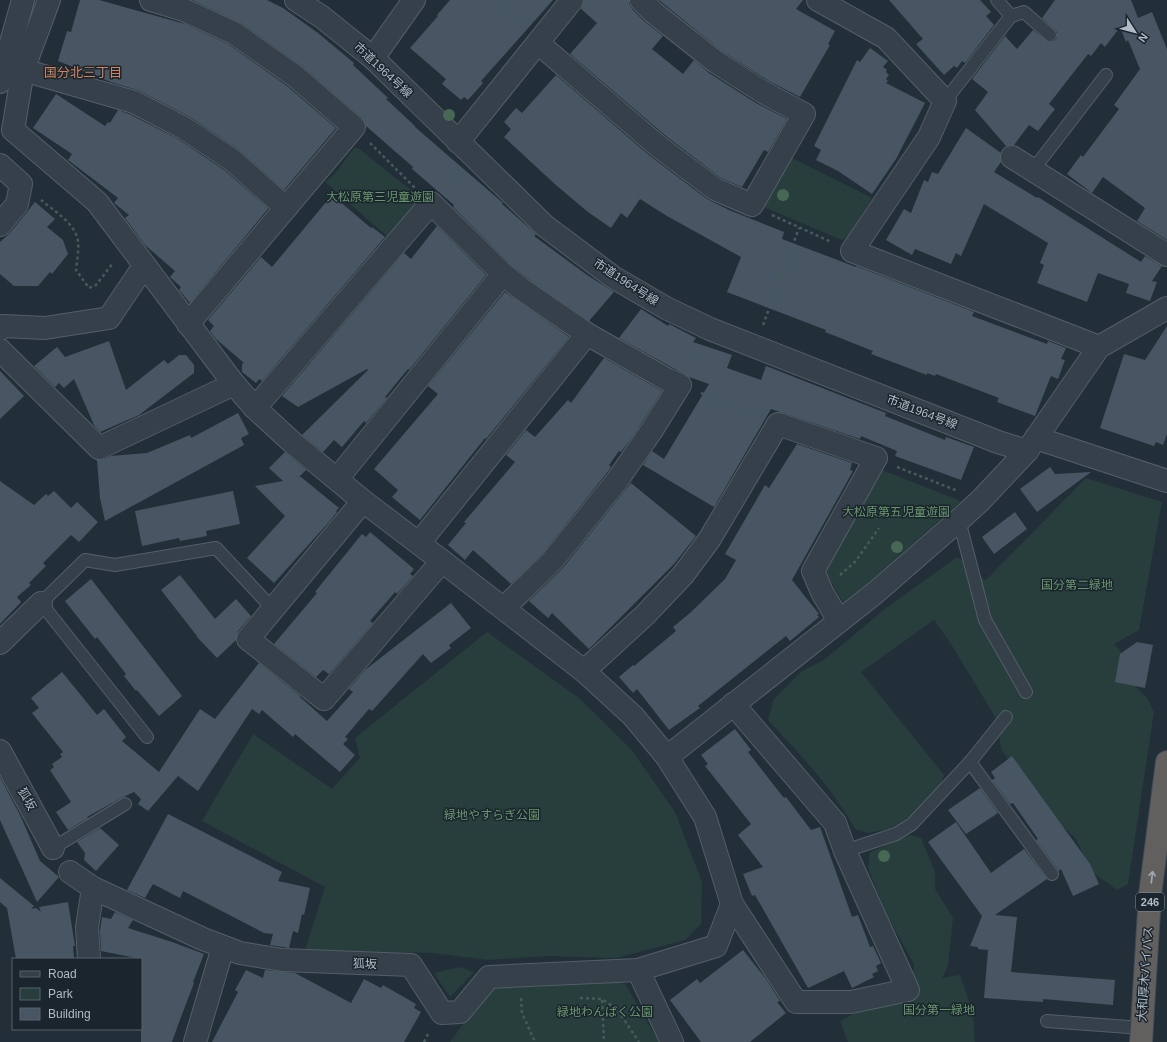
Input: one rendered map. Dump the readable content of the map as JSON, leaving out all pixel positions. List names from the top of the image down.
{
  "streets": {
    "highway": ["246", "大和厚木バイパス"],
    "street": ["市道1964号線", "狐坂"]
  },
  "one_way": ["大和厚木バイパス"],
  "districts": ["国分北三丁目"],
  "parks": [
    "大松原第三児童遊園",
    "大松原第五児童遊園",
    "国分第二緑地",
    "緑地やすらぎ公園",
    "国分第一緑地",
    "緑地わんぱく公園"
  ],
  "legend": ["Road", "Park", "Building"],
  "north": "bottom right"
}
